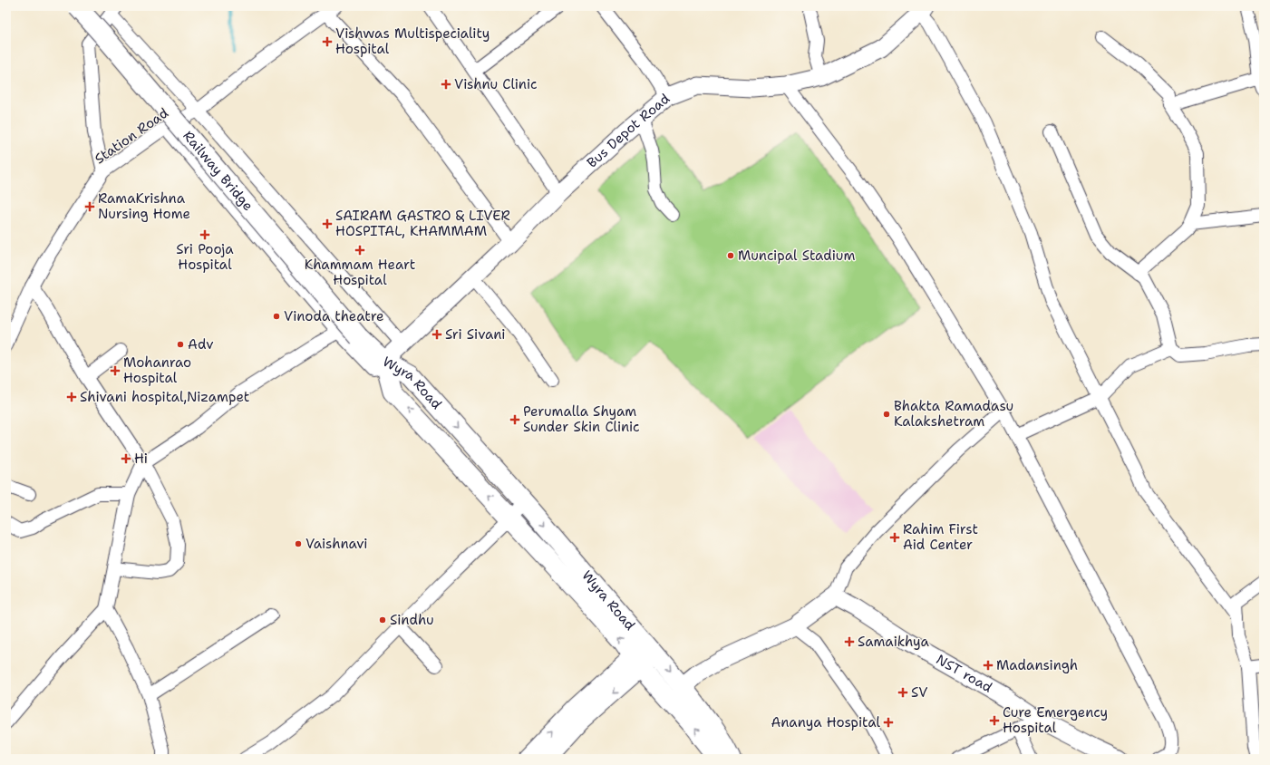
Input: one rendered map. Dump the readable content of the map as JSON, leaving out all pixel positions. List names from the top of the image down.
{
  "streets": {
    "main road": ["Railway Bridge", "Wyra Road"],
    "street": ["Bus Depot Road", "Station Road", "NST road"]
  },
  "crossings": [
    ["Bus Depot Road", "Railway Bridge"],
    ["Bus Depot Road", "Wyra Road"],
    ["Railway Bridge", "Wyra Road"]
  ],
  "places": {
    "health": [
      "Vishwas Multispeciality Hospital",
      "Vishnu Clinic",
      "RamaKrishna Nursing Home",
      "SAIRAM GASTRO & LIVER HOSPITAL, KHAMMAM",
      "Sri Pooja Hospital",
      "Khammam Heart Hospital",
      "Sri Sivani",
      "Mohanrao Hospital",
      "Shivani hospital,Nizampet",
      "Perumalla Shyam Sunder Skin Clinic",
      "Hi",
      "Rahim First Aid Center",
      "Samaikhya",
      "Madansingh",
      "SV",
      "Cure Emergency Hospital",
      "Ananya Hospital"
    ],
    "other": [
      "Muncipal Stadium",
      "Vinoda theatre",
      "Adv",
      "Bhakta Ramadasu Kalakshetram",
      "Vaishnavi",
      "Sindhu"
    ]
  }
}
